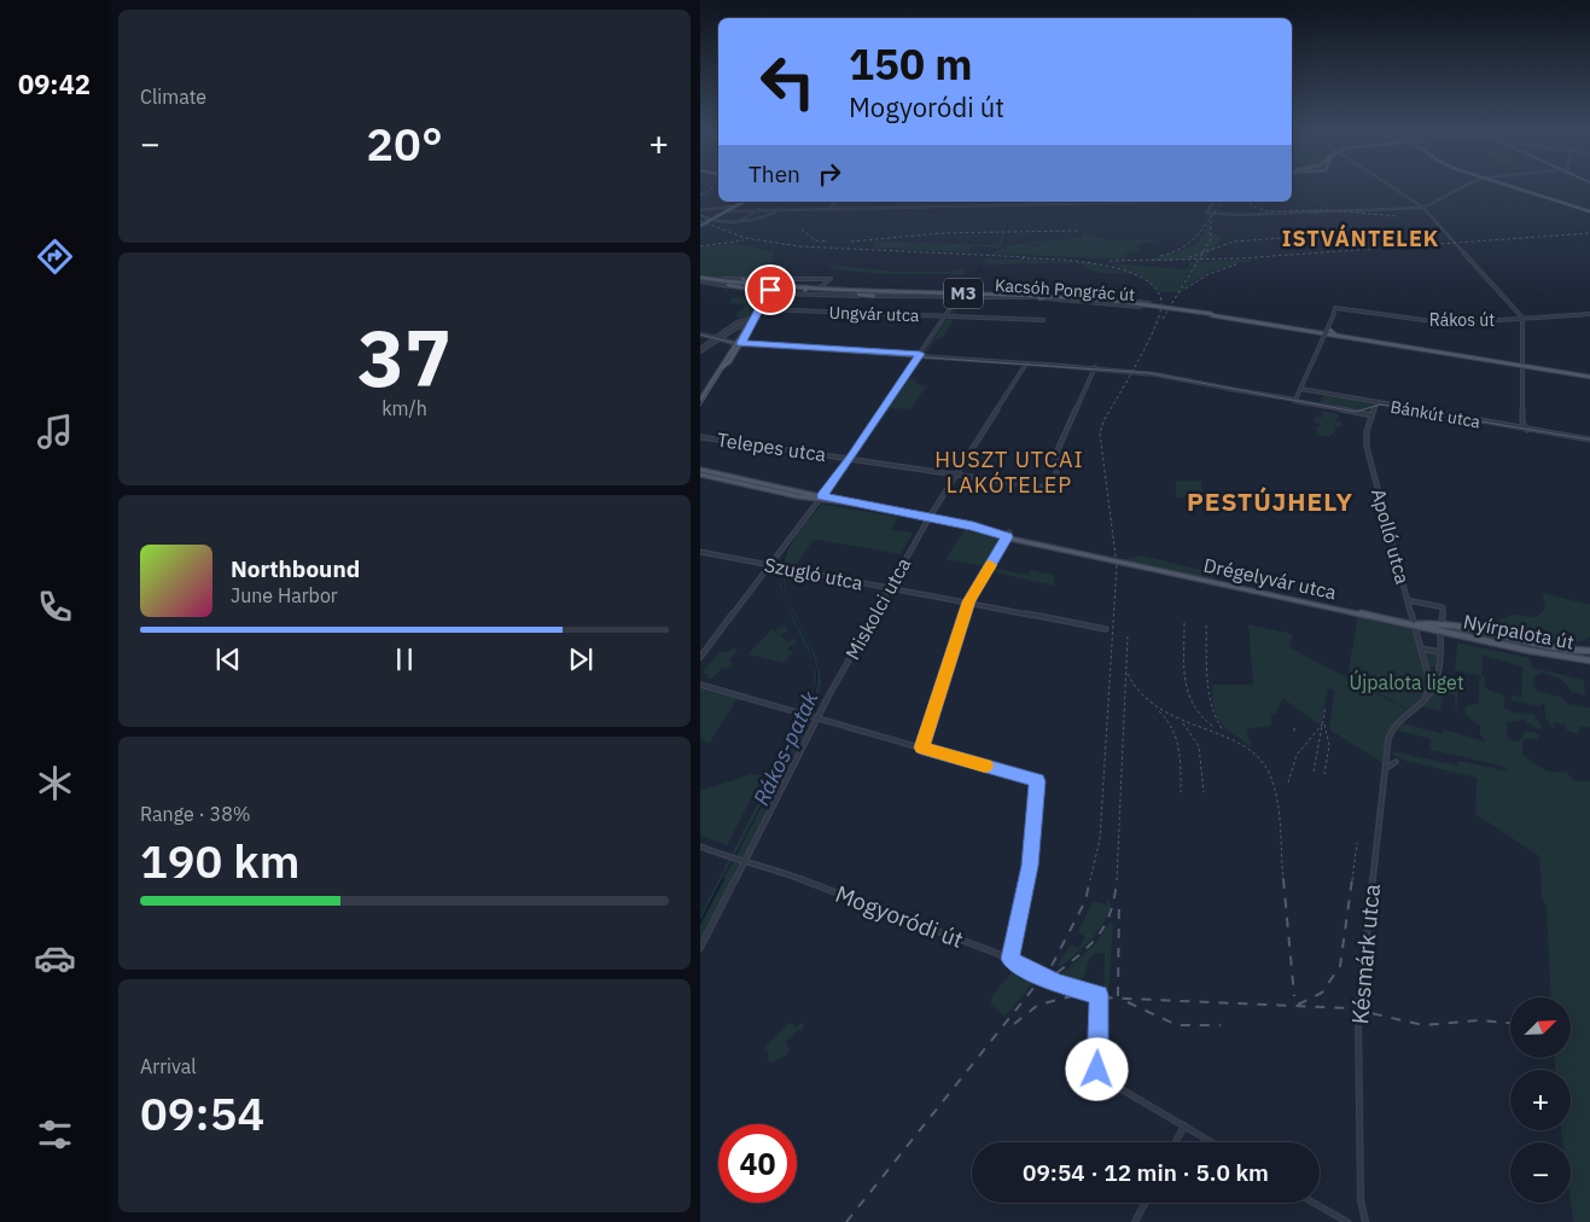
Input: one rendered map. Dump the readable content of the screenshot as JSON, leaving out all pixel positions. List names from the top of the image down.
{
  "streets": {
    "main road": [
      "Kacsóh Pongrác út",
      "M3",
      "Drégelyvár utca",
      "Nyírpalota út"
    ],
    "street": [
      "Ungvár utca",
      "Rákos út",
      "Bánkút utca",
      "Telepes utca",
      "Apolló utca",
      "Szugló utca",
      "Miskolci utca",
      "Mogyoródi út",
      "Késmárk utca"
    ]
  },
  "crossings": [
    ["Kacsóh Pongrác út", "M3"],
    ["Kacsóh Pongrác út", "Ungvár utca"],
    ["Telepes utca", "Miskolci utca"],
    ["Apolló utca", "Drégelyvár utca"],
    ["Szugló utca", "Miskolci utca"],
    ["Drégelyvár utca", "Miskolci utca"],
    ["Drégelyvár utca", "Nyírpalota út"],
    ["Miskolci utca", "Mogyoródi út"]
  ],
  "districts": ["ISTVÁNTELEK", "HUSZT UTCAI LAKÓTELEP", "PESTÚJHELY"],
  "water": ["Rákos-patak"],
  "parks": ["Újpalota liget"],
  "north": "top right",
  "page": {
    "tabs": "09:42",
    "tile": [
      "Climate",
      ["37", "km/h"],
      ["Range · 38%", "190 km"],
      ["Arrival", "09:54"]
    ],
    "turn": ["150 m", "Mogyoródi út"],
    "heat": ["−", "20°", "+"],
    "then": "Then",
    "song": ["Northbound", "June Harbor"],
    "map_buttons": ["+", "−"],
    "limit": "40",
    "trip": "09:54 · 12 min · 5.0 km"
  }
}
